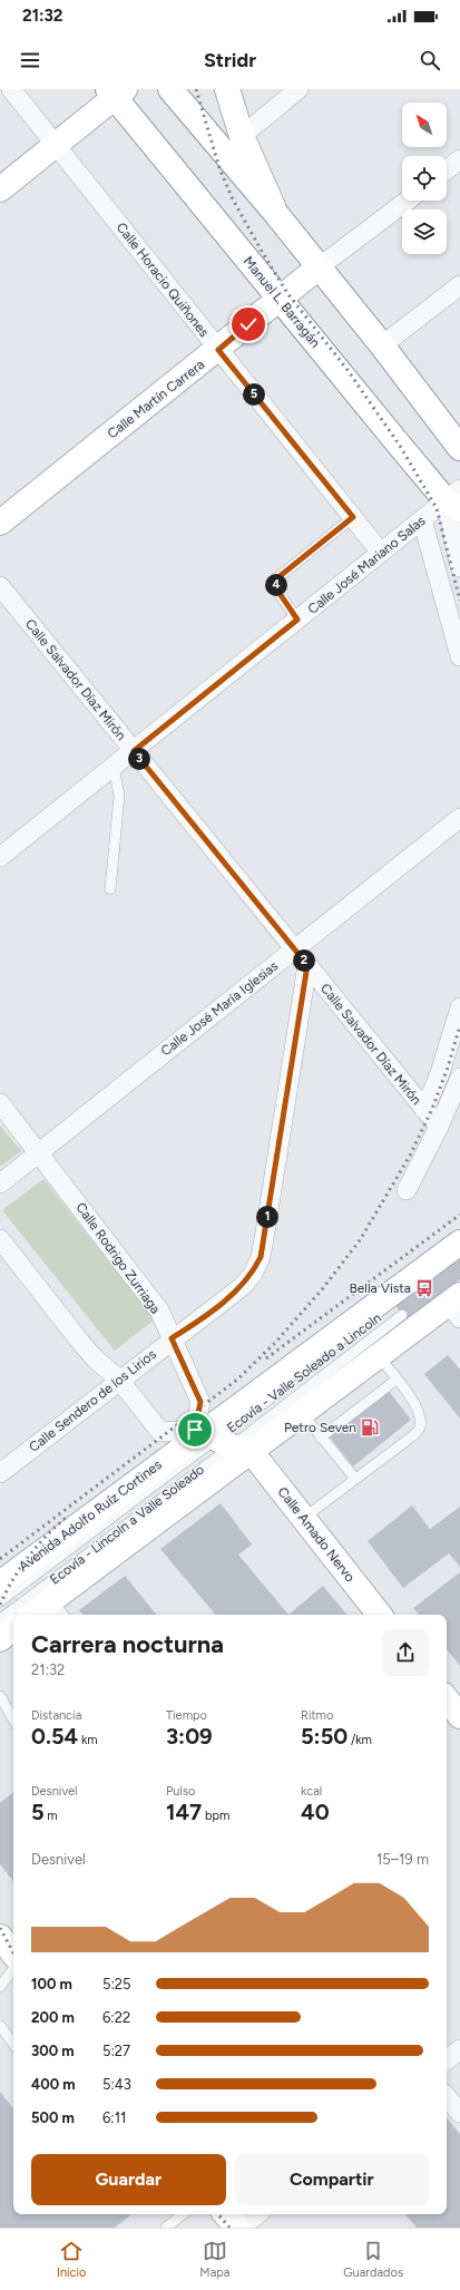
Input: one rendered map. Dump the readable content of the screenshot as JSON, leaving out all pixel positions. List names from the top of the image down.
{
  "streets": {
    "main road": [
      "Manuel L. Barragán",
      "Calle Martín Carrera",
      "Avenida Adolfo Ruíz Cortines",
      "Calle Amado Nervo"
    ],
    "street": [
      "Calle Horacio Quiñones",
      "Calle José Mariano Salas",
      "Calle Salvador Díaz Mirón",
      "Calle José María Iglesias",
      "Calle Rodrigo Zurriaga",
      "Calle Sendero de los Lirios"
    ],
    "lane": ["Ecovía - Valle Soleado a Lincoln", "Ecovía - Lincoln a Valle Soleado"]
  },
  "crossings": [
    ["Calle Horacio Quiñones", "Calle Martín Carrera"],
    ["Calle Horacio Quiñones", "Calle José Mariano Salas"],
    ["Manuel L. Barragán", "Calle Martín Carrera"],
    ["Manuel L. Barragán", "Calle José Mariano Salas"],
    ["Calle José Mariano Salas", "Calle Salvador Díaz Mirón"],
    ["Calle Salvador Díaz Mirón", "Calle José María Iglesias"],
    ["Calle Salvador Díaz Mirón", "Calle Sendero de los Lirios"],
    ["Calle José María Iglesias", "Calle Rodrigo Zurriaga"],
    ["Calle Rodrigo Zurriaga", "Ecovía - Valle Soleado a Lincoln"],
    ["Calle Rodrigo Zurriaga", "Calle Sendero de los Lirios"],
    ["Calle Rodrigo Zurriaga", "Avenida Adolfo Ruíz Cortines"],
    ["Calle Rodrigo Zurriaga", "Ecovía - Lincoln a Valle Soleado"],
    ["Calle Rodrigo Zurriaga", "Calle Amado Nervo"],
    ["Ecovía - Valle Soleado a Lincoln", "Avenida Adolfo Ruíz Cortines"],
    ["Ecovía - Valle Soleado a Lincoln", "Ecovía - Lincoln a Valle Soleado"],
    ["Ecovía - Valle Soleado a Lincoln", "Calle Amado Nervo"],
    ["Avenida Adolfo Ruíz Cortines", "Ecovía - Lincoln a Valle Soleado"],
    ["Avenida Adolfo Ruíz Cortines", "Calle Amado Nervo"],
    ["Ecovía - Lincoln a Valle Soleado", "Calle Amado Nervo"]
  ],
  "places": {
    "bus stop": ["Bella Vista"],
    "fuel station": ["Petro Seven"]
  },
  "north": "top left",
  "page": {
    "status": "21:32",
    "header": "Stridr",
    "pins": [
      "5",
      "4",
      "3",
      "2",
      "1"
    ],
    "heading": ["Carrera nocturna", "21:32"],
    "stats": [
      ["Distancia", "0.54 km"],
      ["Tiempo", "3:09"],
      ["Ritmo", "5:50 /km"],
      ["Desnivel", "5 m"],
      ["Pulso", "147 bpm"],
      ["kcal", "40"]
    ],
    "chart": ["Desnivel", "15–19 m"],
    "list": [
      {
        "name": "100 m",
        "note": "5:25"
      },
      {
        "name": "200 m",
        "note": "6:22"
      },
      {
        "name": "300 m",
        "note": "5:27"
      },
      {
        "name": "400 m",
        "note": "5:43"
      },
      {
        "name": "500 m",
        "note": "6:11"
      }
    ],
    "buttons": ["Guardar", "Compartir"],
    "tabs": ["Inicio", "Mapa", "Guardados"]
  }
}
